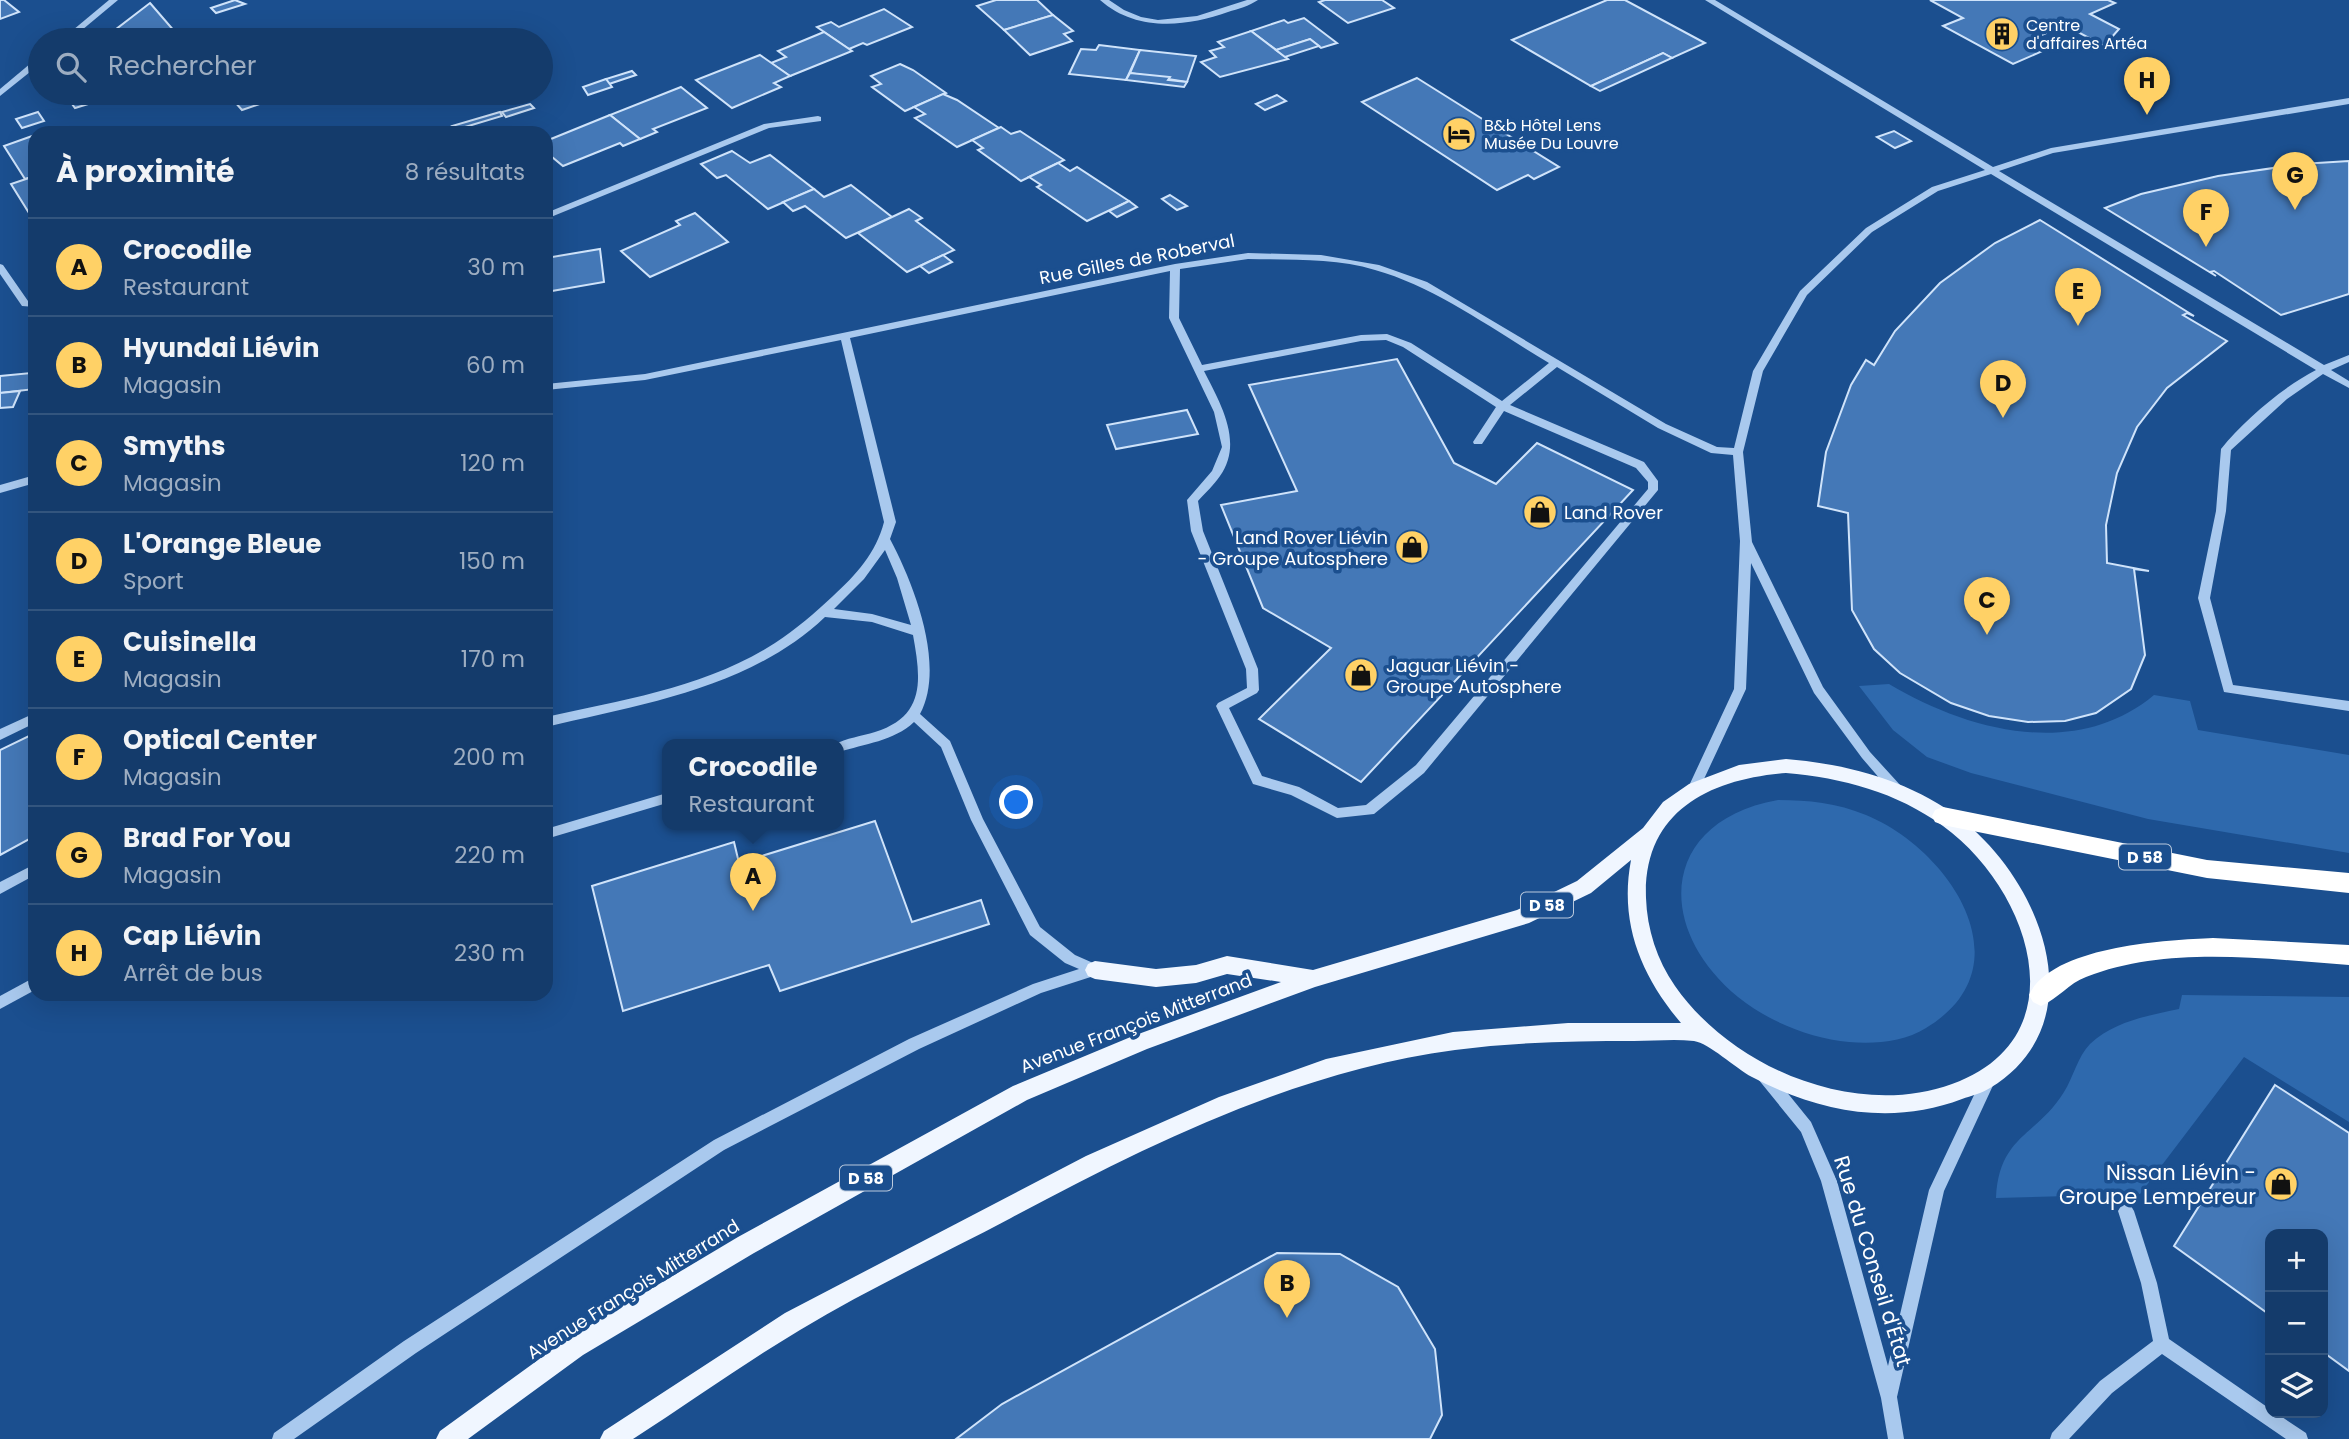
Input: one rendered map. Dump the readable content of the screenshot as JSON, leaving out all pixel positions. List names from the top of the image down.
{
  "streets": {
    "highway": ["D 58"],
    "main road": ["Avenue François Mitterrand"],
    "street": ["Rue Gilles de Roberval", "Rue du Conseil d'État"]
  },
  "places": {
    "building": ["Centre d'affaires Artéa"],
    "hotel": ["B&b Hôtel Lens Musée Du Louvre"],
    "shop": [
      "Land Rover",
      "Land Rover Liévin - Groupe Autosphere",
      "Jaguar Liévin - Groupe Autosphere",
      "Nissan Liévin - Groupe Lempereur"
    ]
  },
  "page": {
    "search": "Rechercher",
    "pins": [
      "H",
      "G",
      "F",
      "E",
      "D",
      "C",
      "A",
      "B"
    ],
    "heading": ["À proximité", "8 résultats"],
    "list": [
      {
        "mark": "A",
        "name": "Crocodile",
        "note": "Restaurant",
        "value": "30 m"
      },
      {
        "mark": "B",
        "name": "Hyundai Liévin",
        "note": "Magasin",
        "value": "60 m"
      },
      {
        "mark": "C",
        "name": "Smyths",
        "note": "Magasin",
        "value": "120 m"
      },
      {
        "mark": "D",
        "name": "L'Orange Bleue",
        "note": "Sport",
        "value": "150 m"
      },
      {
        "mark": "E",
        "name": "Cuisinella",
        "note": "Magasin",
        "value": "170 m"
      },
      {
        "mark": "F",
        "name": "Optical Center",
        "note": "Magasin",
        "value": "200 m"
      },
      {
        "mark": "G",
        "name": "Brad For You",
        "note": "Magasin",
        "value": "220 m"
      },
      {
        "mark": "H",
        "name": "Cap Liévin",
        "note": "Arrêt de bus",
        "value": "230 m"
      }
    ],
    "popup": ["Crocodile", "Restaurant"],
    "map_buttons": ["+", "−"]
  }
}
